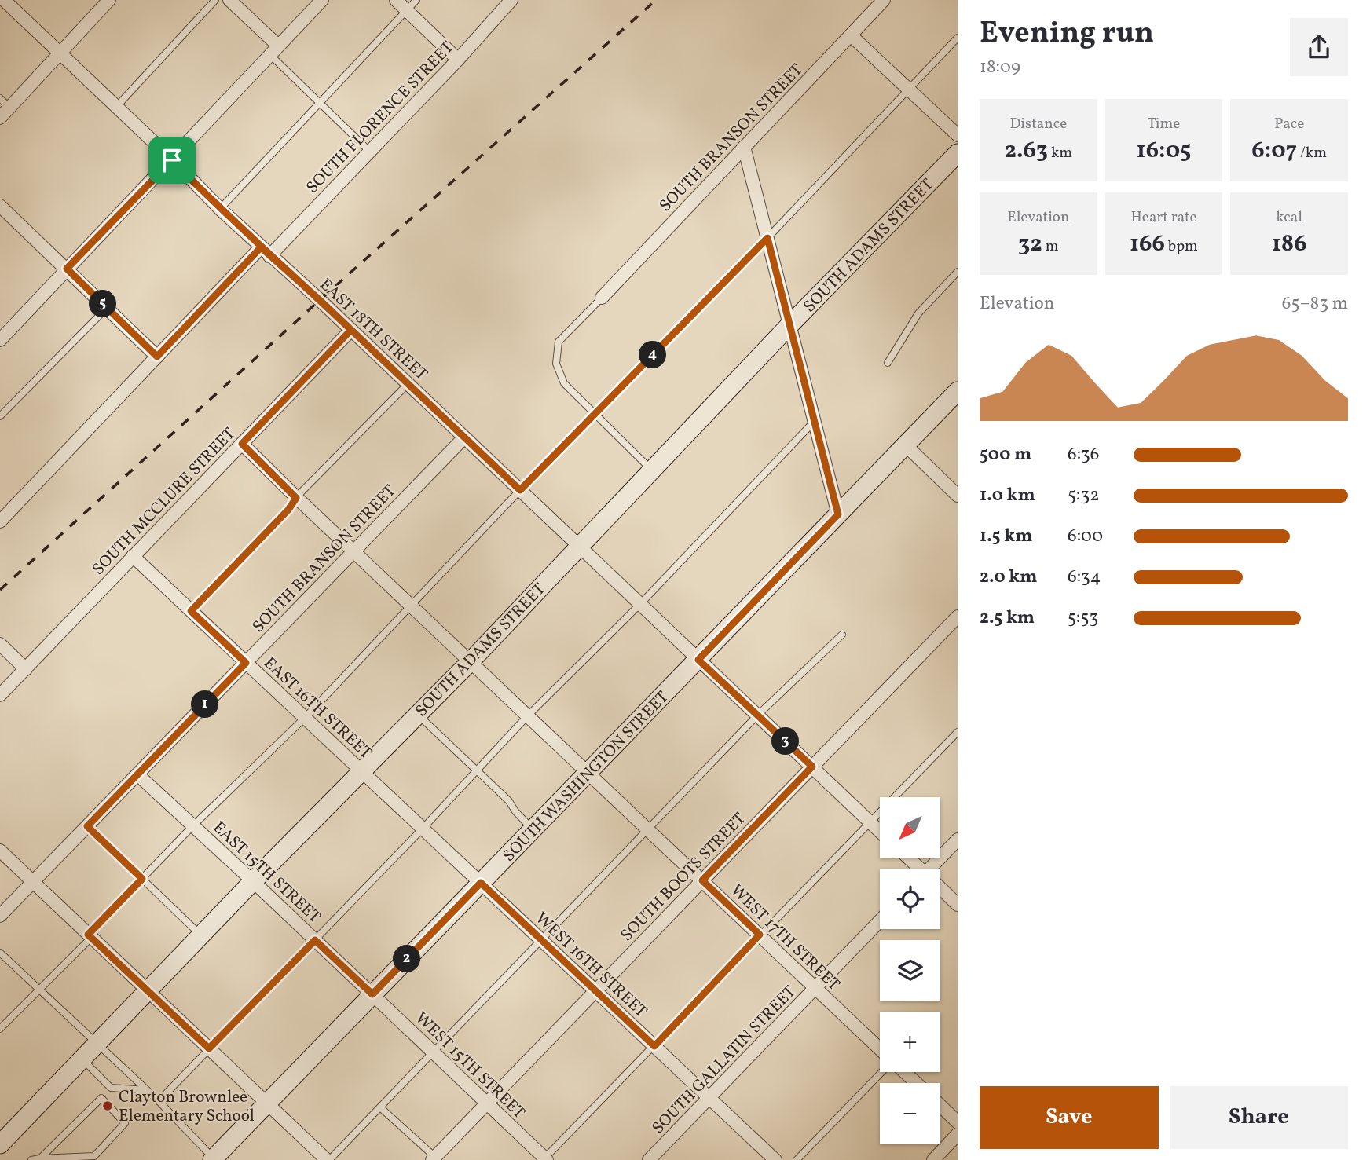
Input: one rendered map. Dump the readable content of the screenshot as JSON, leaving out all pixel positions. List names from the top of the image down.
{
  "streets": {
    "main road": ["SOUTH ADAMS STREET", "SOUTH WASHINGTON STREET"],
    "street": [
      "SOUTH FLORENCE STREET",
      "SOUTH BRANSON STREET",
      "EAST 18TH STREET",
      "SOUTH MCCLURE STREET",
      "EAST 16TH STREET",
      "EAST 15TH STREET",
      "SOUTH BOOTS STREET",
      "WEST 17TH STREET",
      "WEST 16TH STREET",
      "SOUTH GALLATIN STREET",
      "WEST 15TH STREET"
    ]
  },
  "crossings": [
    ["SOUTH FLORENCE STREET", "EAST 18TH STREET"],
    ["SOUTH BRANSON STREET", "EAST 18TH STREET"],
    ["SOUTH BRANSON STREET", "EAST 16TH STREET"],
    ["SOUTH BRANSON STREET", "EAST 15TH STREET"],
    ["SOUTH BRANSON STREET", "WEST 17TH STREET"],
    ["SOUTH ADAMS STREET", "EAST 18TH STREET"],
    ["SOUTH ADAMS STREET", "EAST 16TH STREET"],
    ["SOUTH ADAMS STREET", "EAST 15TH STREET"],
    ["SOUTH ADAMS STREET", "WEST 17TH STREET"],
    ["EAST 18TH STREET", "SOUTH MCCLURE STREET"],
    ["EAST 18TH STREET", "SOUTH WASHINGTON STREET"],
    ["EAST 18TH STREET", "SOUTH BOOTS STREET"],
    ["SOUTH MCCLURE STREET", "EAST 16TH STREET"],
    ["SOUTH MCCLURE STREET", "WEST 17TH STREET"],
    ["EAST 16TH STREET", "SOUTH WASHINGTON STREET"],
    ["EAST 16TH STREET", "WEST 16TH STREET"],
    ["SOUTH WASHINGTON STREET", "EAST 15TH STREET"],
    ["SOUTH WASHINGTON STREET", "WEST 17TH STREET"],
    ["SOUTH WASHINGTON STREET", "WEST 16TH STREET"],
    ["SOUTH WASHINGTON STREET", "WEST 15TH STREET"],
    ["EAST 15TH STREET", "WEST 15TH STREET"],
    ["SOUTH BOOTS STREET", "WEST 17TH STREET"],
    ["SOUTH BOOTS STREET", "WEST 16TH STREET"],
    ["SOUTH BOOTS STREET", "WEST 15TH STREET"],
    ["WEST 17TH STREET", "SOUTH GALLATIN STREET"],
    ["WEST 16TH STREET", "SOUTH GALLATIN STREET"]
  ],
  "places": ["Clayton Brownlee Elementary School"],
  "north": "bottom left",
  "page": {
    "heading": ["Evening run", "18:09"],
    "stats": [
      ["Distance", "2.63 km"],
      ["Time", "16:05"],
      ["Pace", "6:07 /km"],
      ["Elevation", "32 m"],
      ["Heart rate", "166 bpm"],
      ["kcal", "186"]
    ],
    "chart": ["Elevation", "65–83 m"],
    "pins": [
      "5",
      "4",
      "1",
      "3",
      "2"
    ],
    "list": [
      {
        "name": "500 m",
        "note": "6:36"
      },
      {
        "name": "1.0 km",
        "note": "5:32"
      },
      {
        "name": "1.5 km",
        "note": "6:00"
      },
      {
        "name": "2.0 km",
        "note": "6:34"
      },
      {
        "name": "2.5 km",
        "note": "5:53"
      }
    ],
    "map_buttons": ["+", "−"],
    "buttons": ["Save", "Share"]
  }
}
